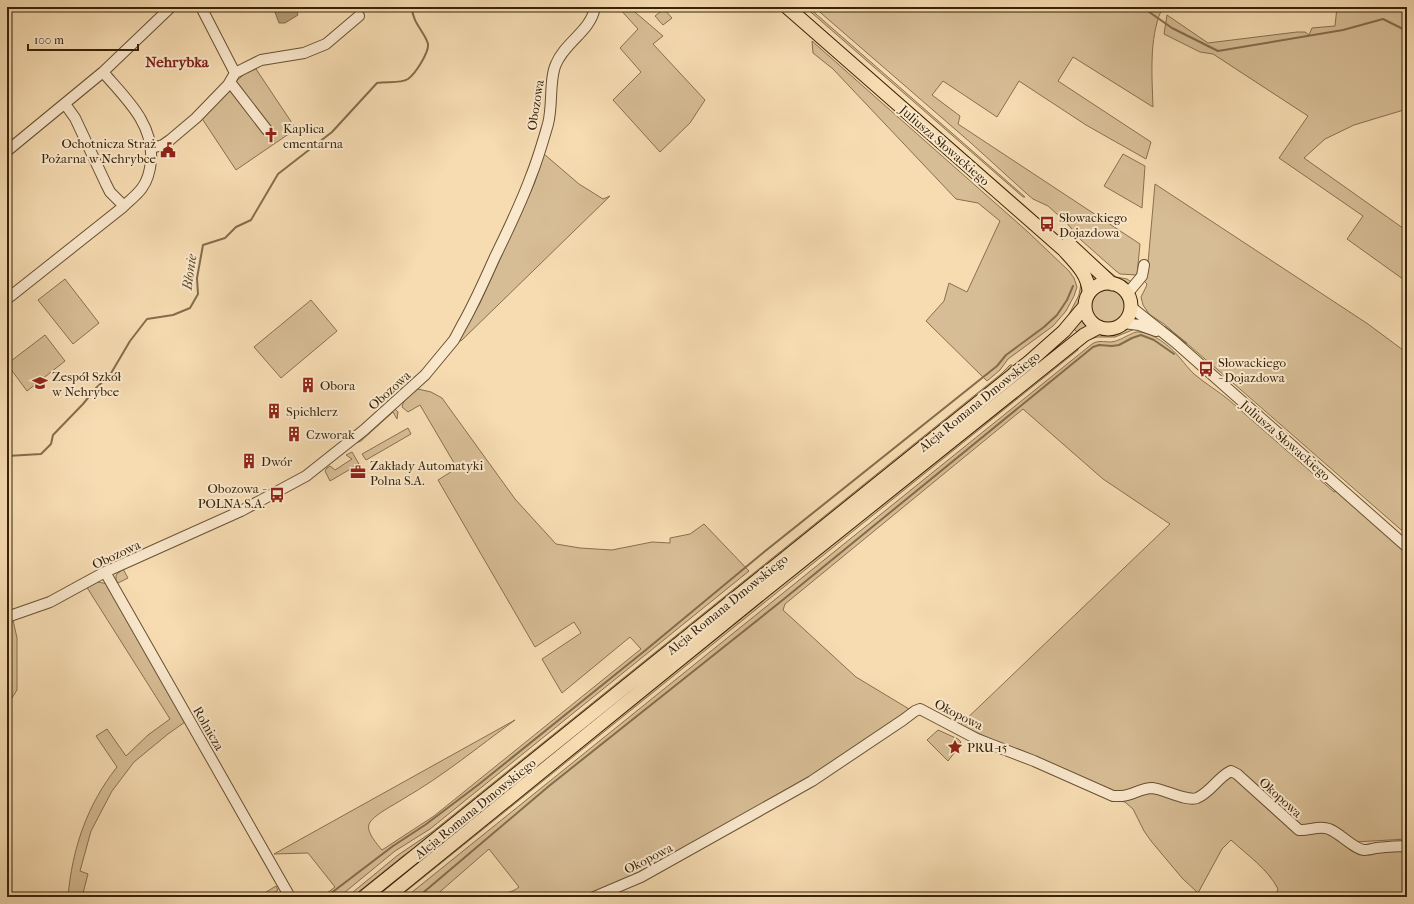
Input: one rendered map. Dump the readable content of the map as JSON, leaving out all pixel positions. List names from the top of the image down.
{
  "streets": {
    "main road": ["Juliusza Słowackiego", "Aleja Romana Dmowskiego"],
    "street": ["Obozowa", "Okopowa", "Rolnicza"]
  },
  "crossings": [
    ["Obozowa", "Rolnicza"],
    ["Juliusza Słowackiego", "Aleja Romana Dmowskiego"]
  ],
  "districts": ["Nehrybka"],
  "water": ["Błonie"],
  "places": {
    "church": ["Kaplica cmentarna"],
    "public building": ["Ochotnicza Straż Pożarna w Nehrybce"],
    "bus stop": ["Słowackiego Dojazdowa", "Słowackiego - Dojazdowa", "Obozowa - POLNA S.A."],
    "school or university": ["Zespół Szkół w Nehrybce"],
    "building": [
      "Obora",
      "Spichlerz",
      "Czworak",
      "Dwór"
    ],
    "office": ["Zakłady Automatyki Polna S.A."],
    "place": ["PRU-15"]
  },
  "scale_bar": "100 m"
}
